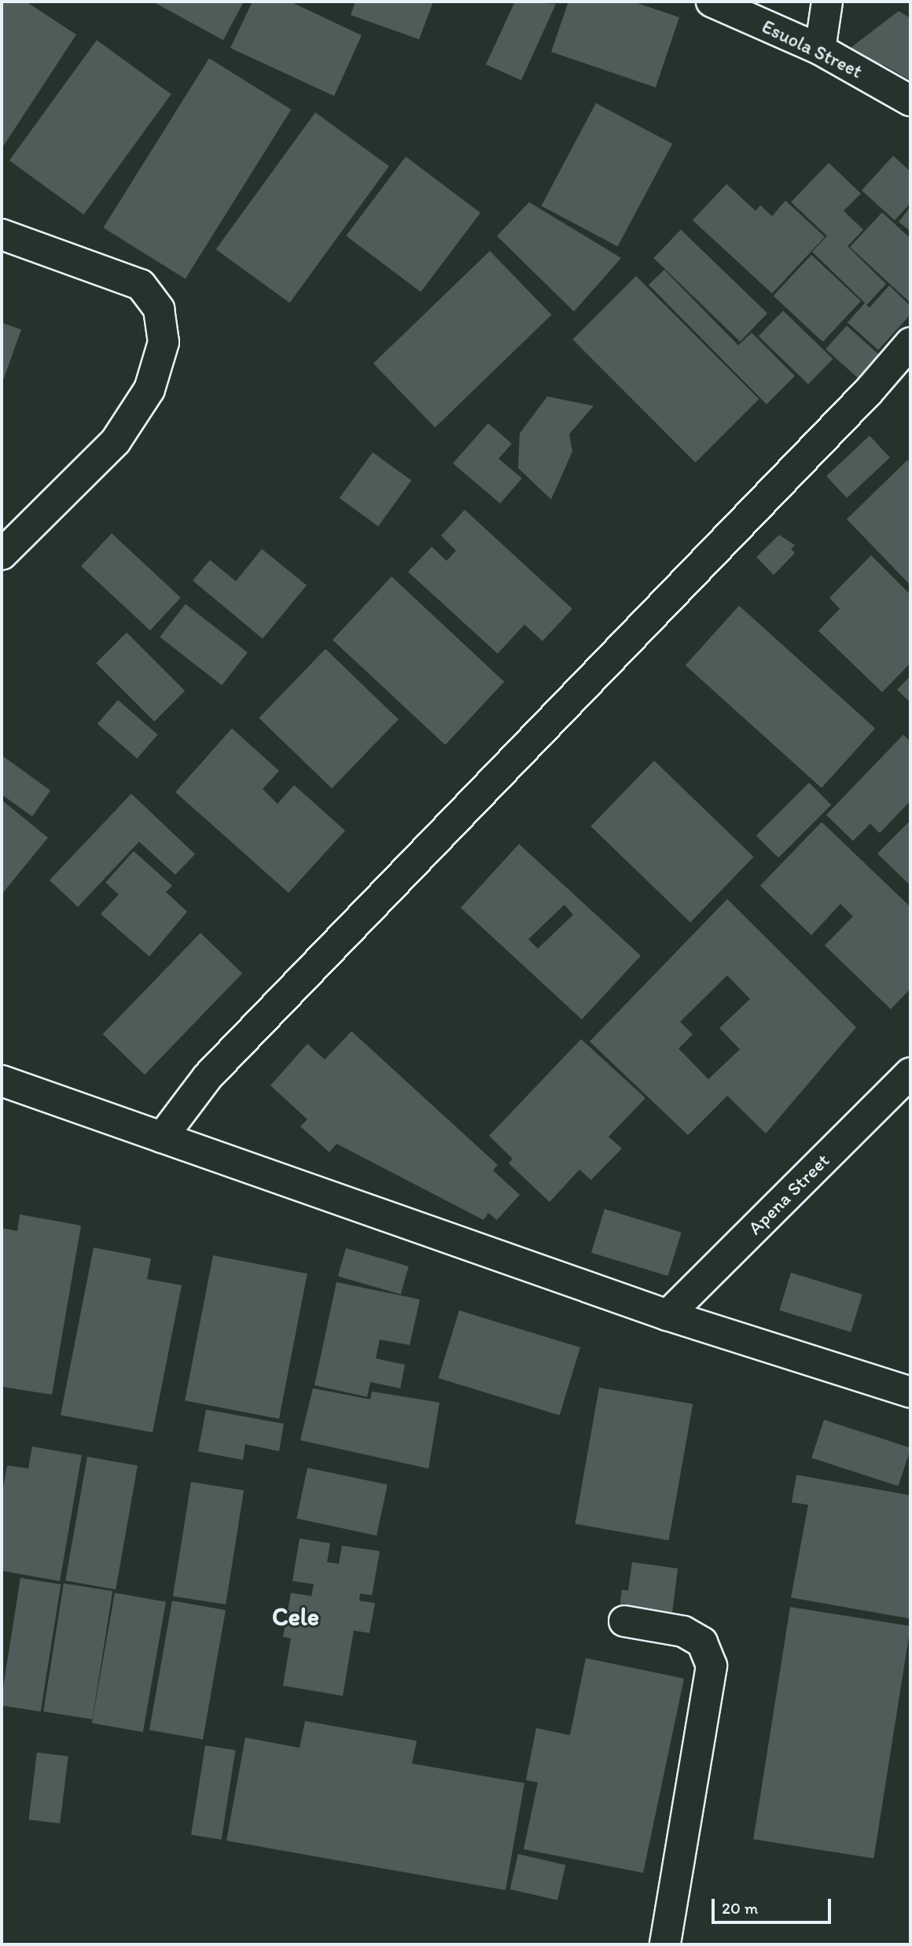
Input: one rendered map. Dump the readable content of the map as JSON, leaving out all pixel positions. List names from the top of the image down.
{
  "streets": {
    "street": ["Esuola Street", "Apena Street"]
  },
  "districts": ["Cele"],
  "scale_bar": "20 m"
}
